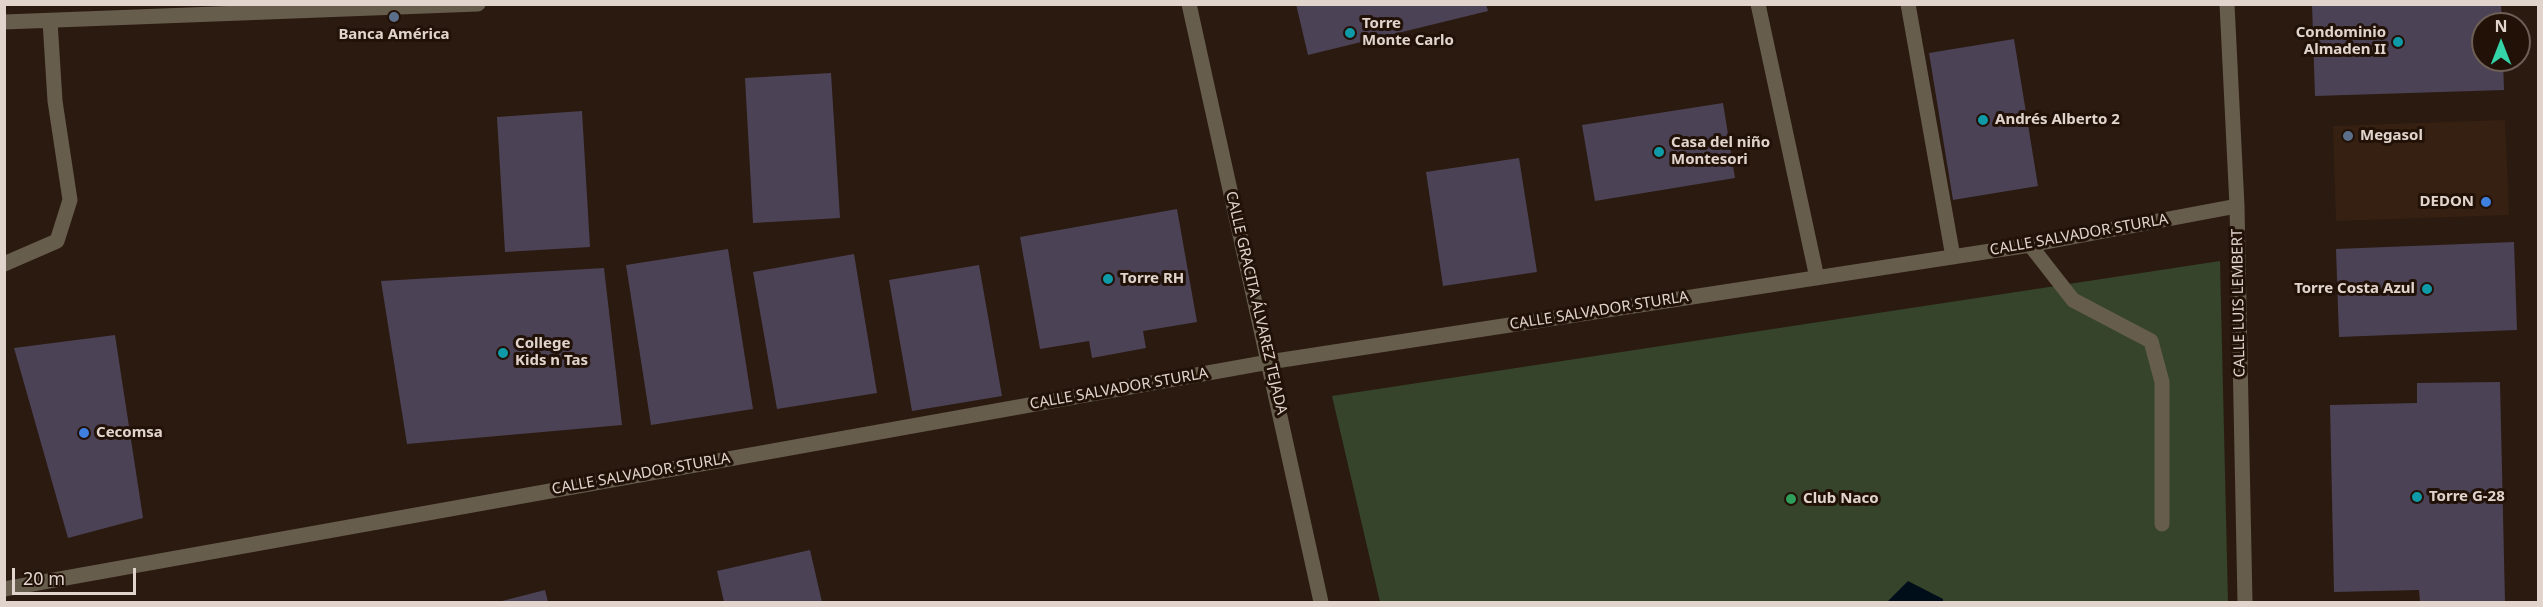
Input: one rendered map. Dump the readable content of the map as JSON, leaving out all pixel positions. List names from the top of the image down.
{
  "streets": {
    "street": ["CALLE SALVADOR STURLA", "CALLE GRACITA ÁLVAREZ TEJADA", "CALLE LUIS LEMBERT"]
  },
  "crossings": [
    ["CALLE SALVADOR STURLA", "CALLE GRACITA ÁLVAREZ TEJADA"],
    ["CALLE SALVADOR STURLA", "CALLE LUIS LEMBERT"]
  ],
  "places": [
    "Banca América",
    "Torre Monte Carlo",
    "Condominio Almaden II",
    "Andrés Alberto 2",
    "Megasol",
    "Casa del niño Montesori",
    "DEDON",
    "Torre RH",
    "Torre Costa Azul",
    "College Kids n Tas",
    "Cecomsa",
    "Torre G-28",
    "Club Naco"
  ],
  "scale_bar": "20 m",
  "north": "top"
}
